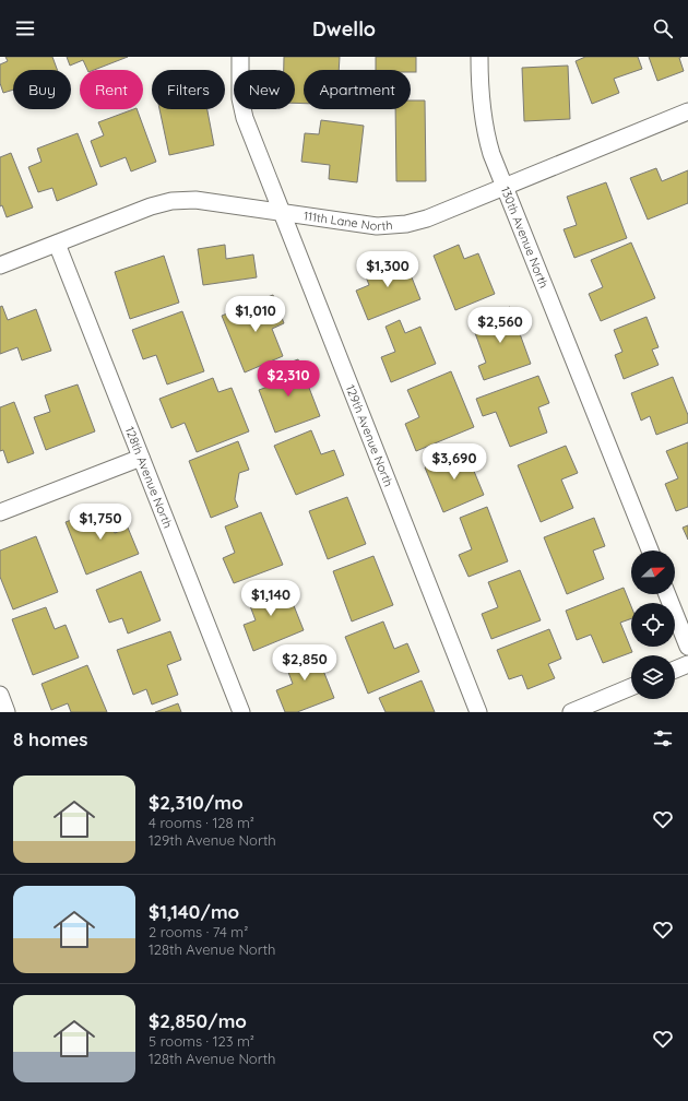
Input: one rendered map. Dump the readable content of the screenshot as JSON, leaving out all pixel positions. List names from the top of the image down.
{
  "streets": {
    "street": [
      "111th Lane North",
      "130th Avenue North",
      "129th Avenue North",
      "128th Avenue North"
    ]
  },
  "crossings": [
    ["111th Lane North", "130th Avenue North"],
    ["111th Lane North", "129th Avenue North"],
    ["111th Lane North", "128th Avenue North"]
  ],
  "north": "right",
  "page": {
    "header": "Dwello",
    "chip": [
      "Buy",
      "Rent",
      "Filters",
      "New",
      "Apartment"
    ],
    "price": [
      "$1,300",
      "$1,010",
      "$2,560",
      "$2,310",
      "$3,690",
      "$1,750",
      "$1,140",
      "$2,850"
    ],
    "heading": "8 homes",
    "list": [
      {
        "name": "$2,310/mo",
        "note": "4 rooms · 128 m² · 129th Avenue North"
      },
      {
        "name": "$1,140/mo",
        "note": "2 rooms · 74 m² · 128th Avenue North"
      },
      {
        "name": "$2,850/mo",
        "note": "5 rooms · 123 m² · 128th Avenue North"
      }
    ]
  }
}
